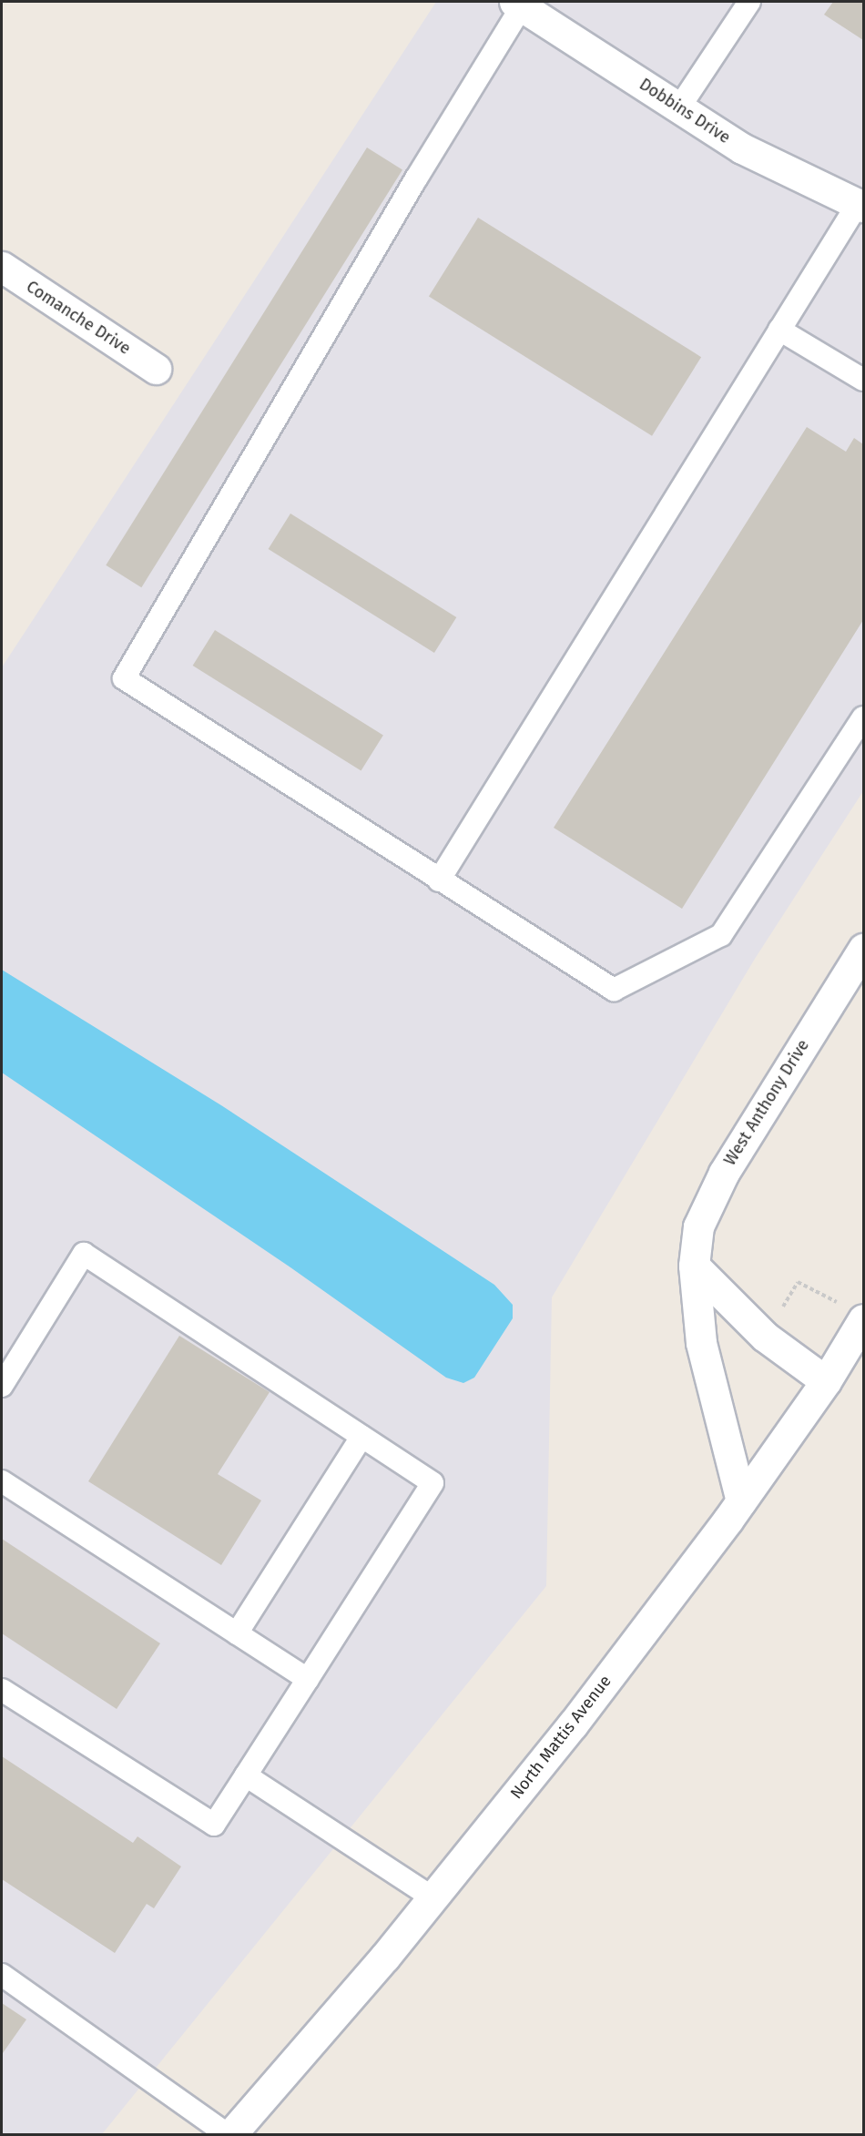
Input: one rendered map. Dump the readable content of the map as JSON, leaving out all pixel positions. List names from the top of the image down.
{
  "streets": {
    "street": [
      "Dobbins Drive",
      "Comanche Drive",
      "West Anthony Drive",
      "North Mattis Avenue"
    ]
  },
  "crossings": [
    ["West Anthony Drive", "North Mattis Avenue"]
  ]
}
